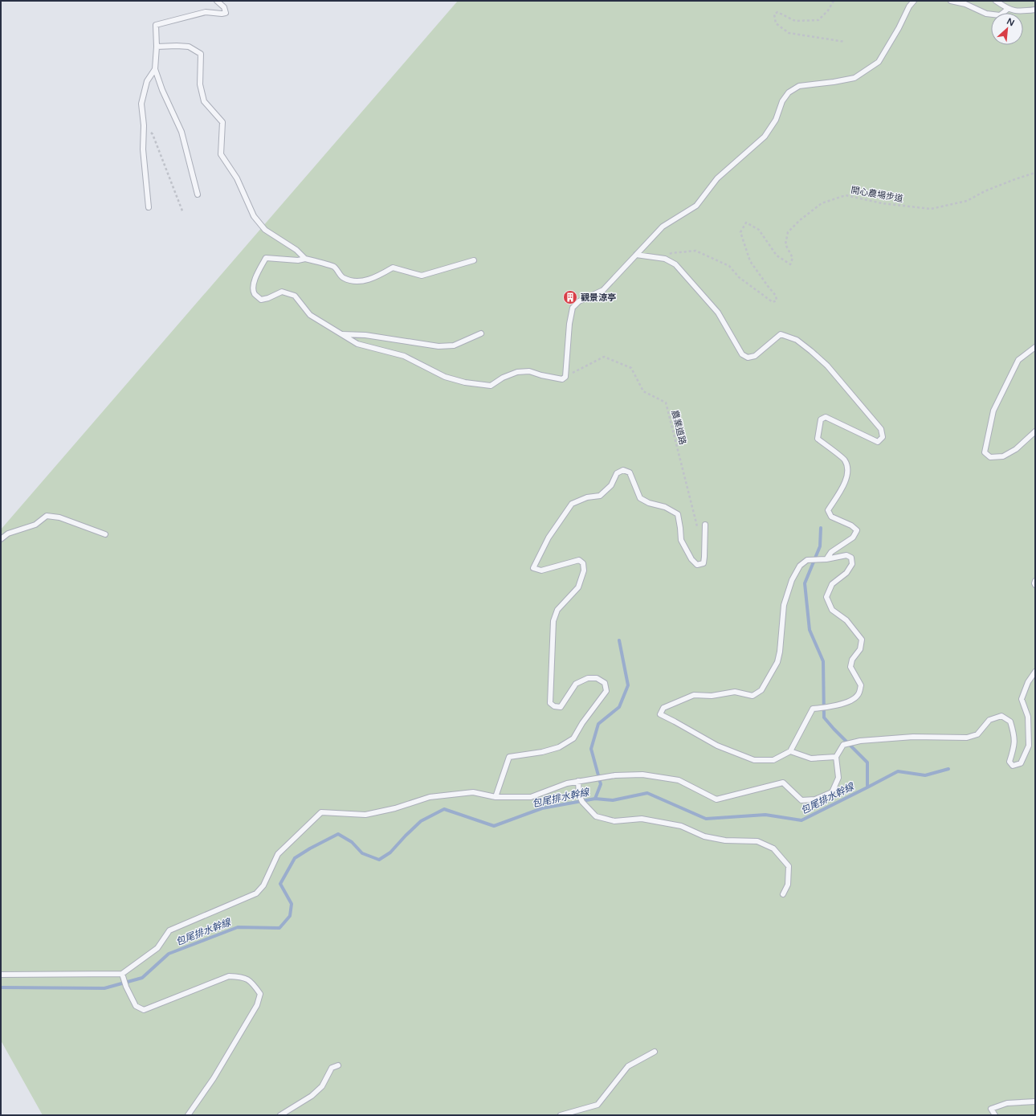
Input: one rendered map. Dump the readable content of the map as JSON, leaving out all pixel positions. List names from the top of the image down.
{
  "streets": {
    "path": ["開心農場步道", "農業道路"]
  },
  "water": ["包尾排水幹線"],
  "places": {
    "building": ["觀景涼亭"]
  },
  "north": "top right"
}
